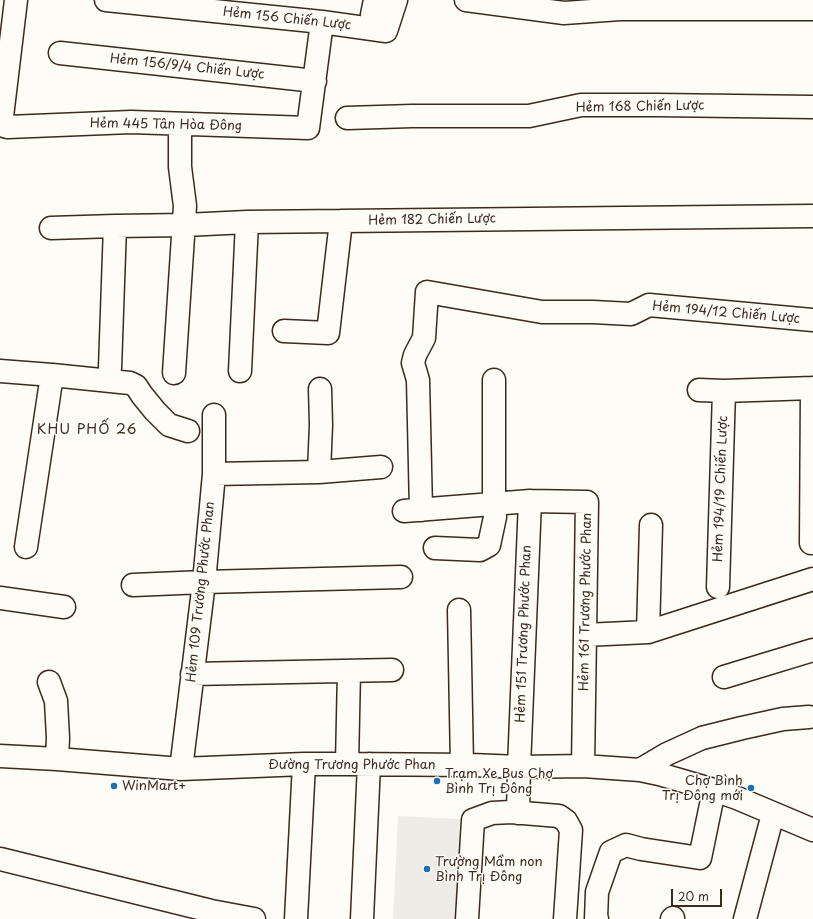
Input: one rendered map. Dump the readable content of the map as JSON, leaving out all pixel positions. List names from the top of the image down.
{
  "streets": {
    "street": [
      "Hẻm 156 Chiến Lược",
      "Hẻm 156/9/4 Chiến Lược",
      "Hẻm 168 Chiến Lược",
      "Hẻm 445 Tân Hòa Đông",
      "Hẻm 182 Chiến Lược",
      "Hẻm 194/12 Chiến Lược",
      "Hẻm 194/19 Chiến Lược",
      "Hẻm 109 Trương Phước Phan",
      "Hẻm 161 Trương Phước Phan",
      "Hẻm 151 Trương Phước Phan",
      "Đường Trương Phước Phan"
    ]
  },
  "crossings": [
    ["Hẻm 156/9/4 Chiến Lược", "Hẻm 445 Tân Hòa Đông"],
    ["Hẻm 194/12 Chiến Lược", "Hẻm 161 Trương Phước Phan"],
    ["Hẻm 109 Trương Phước Phan", "Đường Trương Phước Phan"],
    ["Hẻm 161 Trương Phước Phan", "Hẻm 151 Trương Phước Phan"],
    ["Hẻm 161 Trương Phước Phan", "Đường Trương Phước Phan"],
    ["Hẻm 151 Trương Phước Phan", "Đường Trương Phước Phan"]
  ],
  "districts": ["KHU PHỐ 26"],
  "places": [
    "Trạm Xe Bus Chợ Bình Trị Đông",
    "WinMart+",
    "Chợ Bình Trị Đông mới",
    "Trường Mầm non Bình Trị Đông"
  ],
  "scale_bar": "20 m"
}
